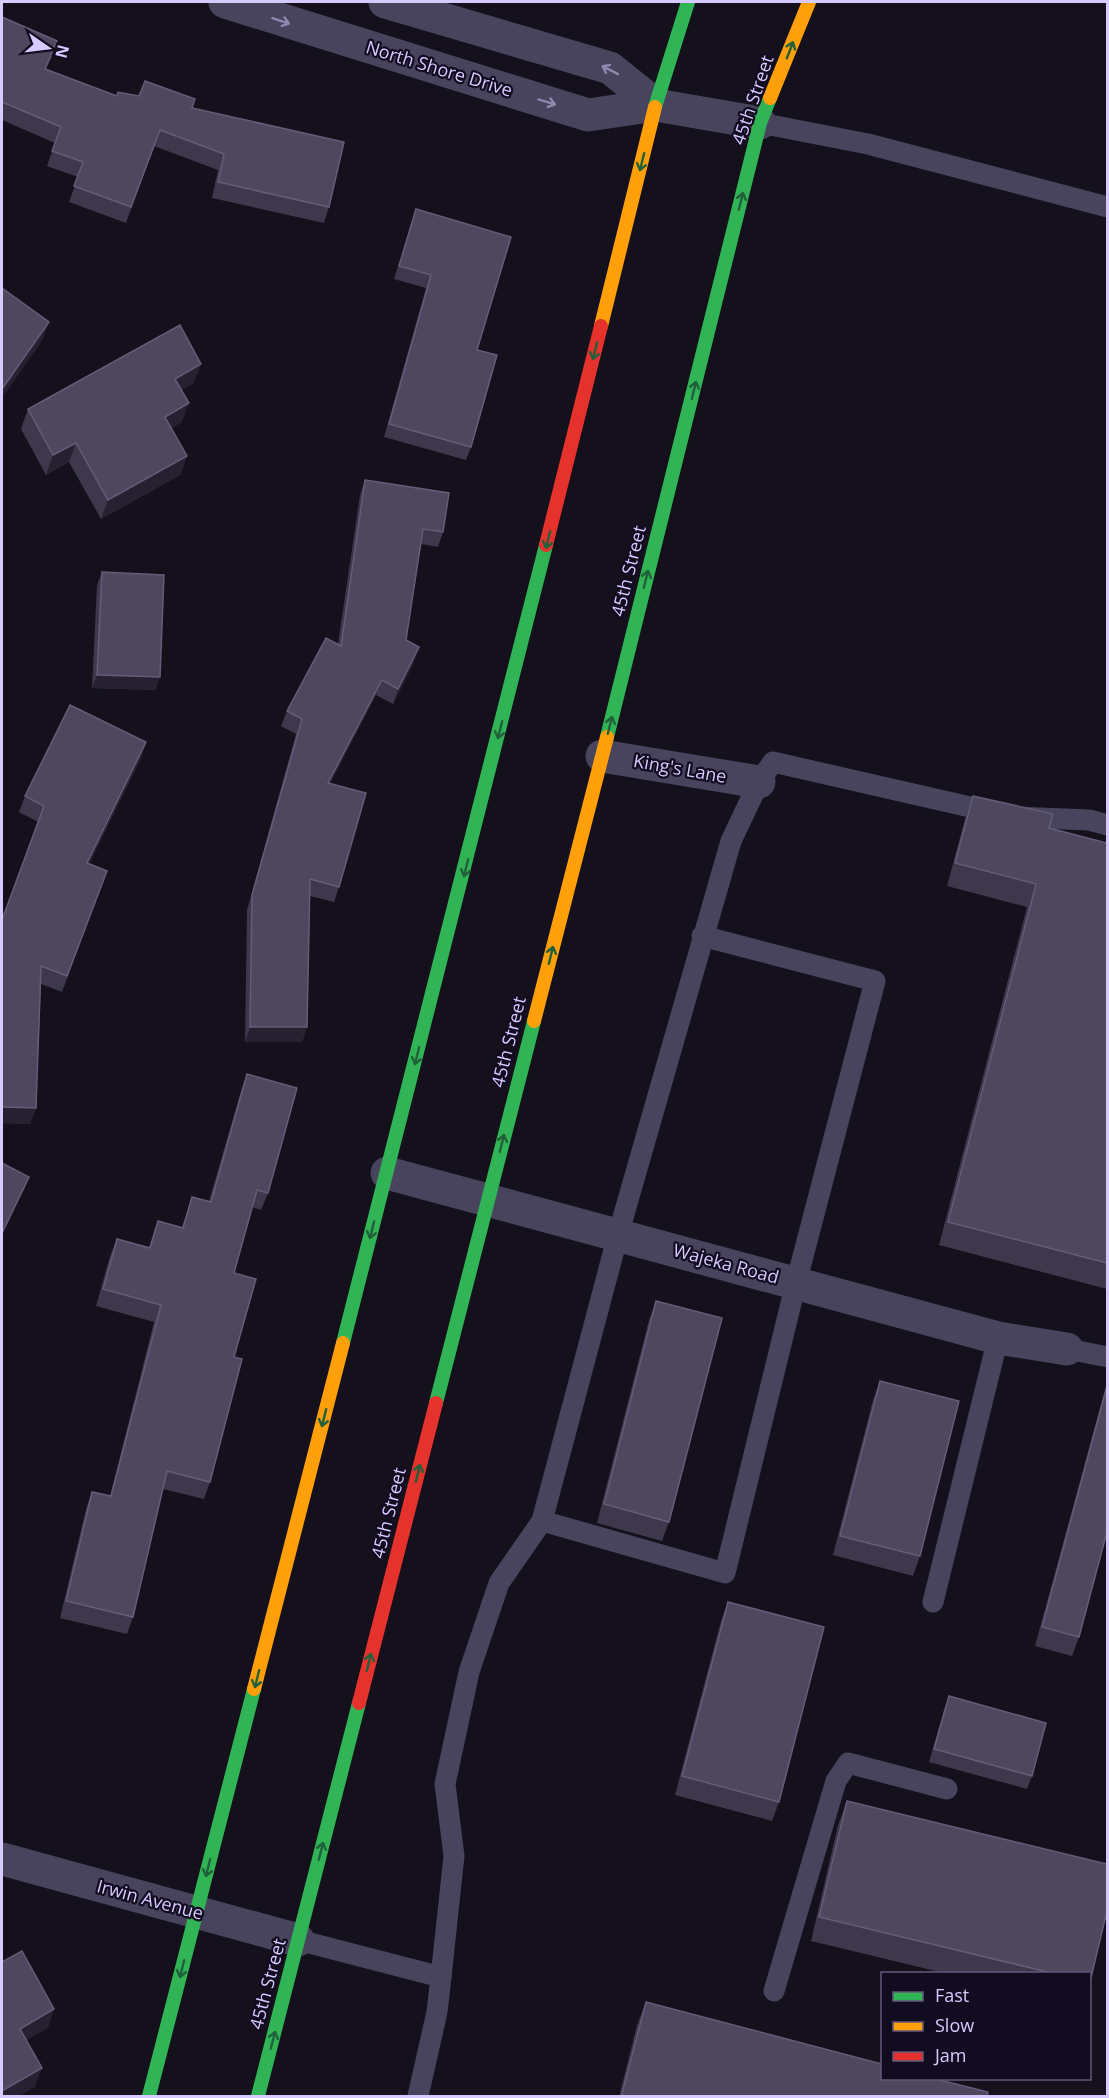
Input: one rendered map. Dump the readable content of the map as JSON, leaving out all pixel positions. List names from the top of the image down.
{
  "streets": {
    "main road": ["45th Street"],
    "street": [
      "North Shore Drive",
      "King's Lane",
      "Wajeka Road",
      "Irwin Avenue"
    ]
  },
  "crossings": [
    ["North Shore Drive", "45th Street"],
    ["45th Street", "King's Lane"],
    ["45th Street", "Wajeka Road"],
    ["45th Street", "Irwin Avenue"]
  ],
  "legend": ["Fast", "Slow", "Jam"],
  "north": "right"
}
